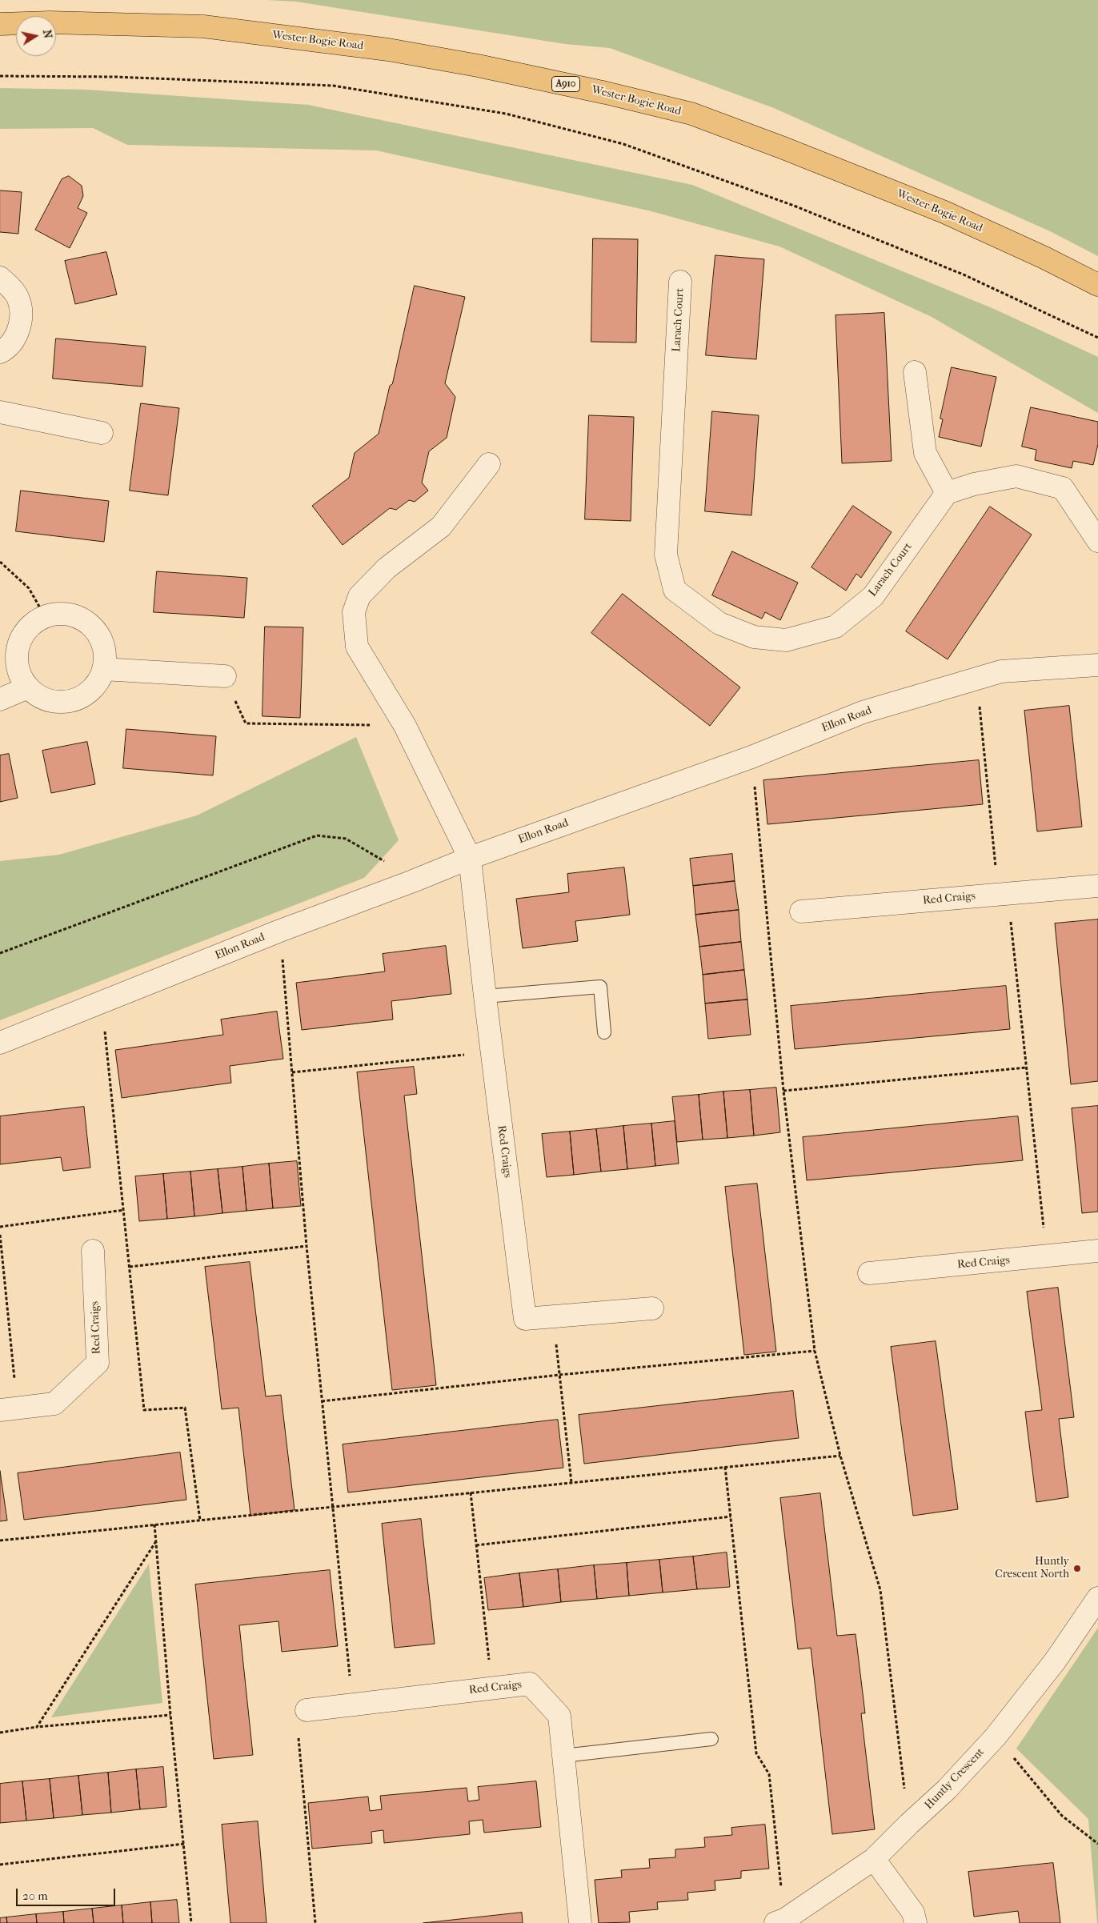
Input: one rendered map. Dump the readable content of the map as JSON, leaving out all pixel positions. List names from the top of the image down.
{
  "streets": {
    "main road": ["Wester Bogie Road", "A910"],
    "street": [
      "Larach Court",
      "Ellon Road",
      "Red Craigs",
      "Huntly Crescent"
    ]
  },
  "crossings": [
    ["Ellon Road", "Red Craigs"]
  ],
  "places": ["Huntly Crescent North"],
  "scale_bar": "20 m",
  "north": "right"
}
